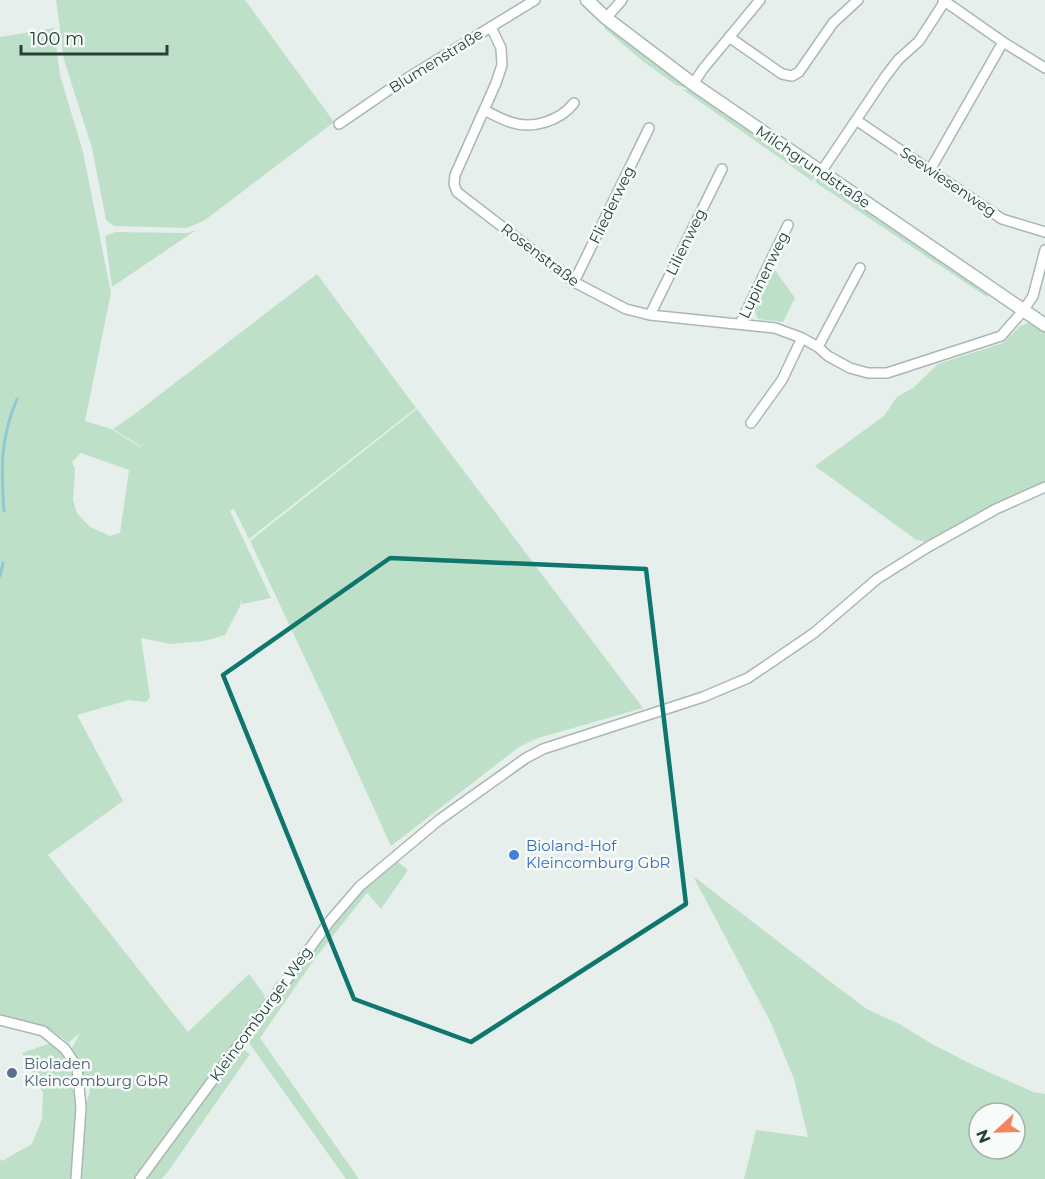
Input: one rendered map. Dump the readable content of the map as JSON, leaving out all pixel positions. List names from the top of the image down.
{
  "streets": {
    "street": [
      "Blumenstraße",
      "Milchgrundstraße",
      "Seewiesenweg",
      "Fliederweg",
      "Lilienweg",
      "Rosenstraße",
      "Lupinenweg",
      "Kleincomburger Weg"
    ]
  },
  "crossings": [
    ["Blumenstraße", "Rosenstraße"],
    ["Milchgrundstraße", "Rosenstraße"],
    ["Fliederweg", "Rosenstraße"],
    ["Lilienweg", "Rosenstraße"],
    ["Rosenstraße", "Lupinenweg"]
  ],
  "places": ["Bioland-Hof Kleincomburg GbR", "Bioladen Kleincomburg GbR"],
  "scale_bar": "100 m",
  "north": "left"
}
